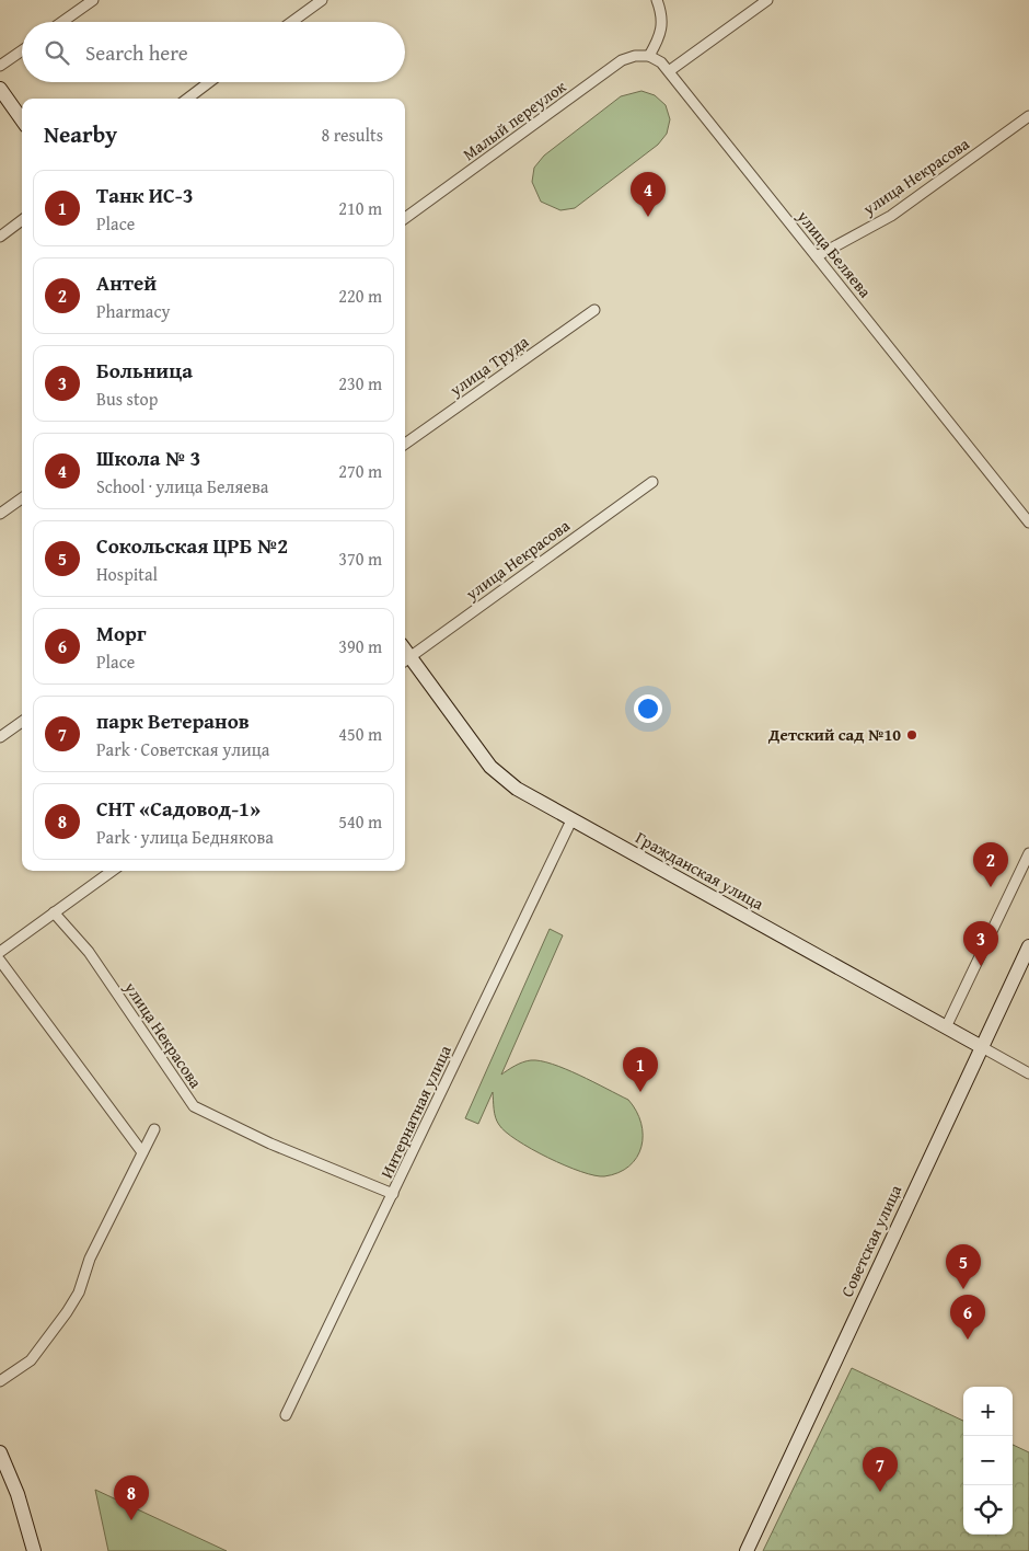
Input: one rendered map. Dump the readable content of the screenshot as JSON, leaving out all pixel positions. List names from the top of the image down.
{
  "streets": {
    "street": [
      "Малый переулок",
      "улица Некрасова",
      "улица Беляева",
      "улица Труда",
      "Гражданская улица",
      "Интернатная улица",
      "Советская улица"
    ]
  },
  "crossings": [
    ["Малый переулок", "улица Беляева"],
    ["улица Некрасова", "улица Беляева"],
    ["улица Некрасова", "Гражданская улица"],
    ["улица Некрасова", "Интернатная улица"],
    ["Гражданская улица", "Интернатная улица"],
    ["Гражданская улица", "Советская улица"]
  ],
  "places": ["Детский сад №10"],
  "page": {
    "search": "Search here",
    "heading": ["Nearby", "8 results"],
    "list": [
      {
        "mark": "1",
        "name": "Танк ИС-3",
        "note": "Place",
        "value": "210 m"
      },
      {
        "mark": "2",
        "name": "Антей",
        "note": "Pharmacy",
        "value": "220 m"
      },
      {
        "mark": "3",
        "name": "Больница",
        "note": "Bus stop",
        "value": "230 m"
      },
      {
        "mark": "4",
        "name": "Школа № 3",
        "note": "School · улица Беляева",
        "value": "270 m"
      },
      {
        "mark": "5",
        "name": "Сокольская ЦРБ №2",
        "note": "Hospital",
        "value": "370 m"
      },
      {
        "mark": "6",
        "name": "Морг",
        "note": "Place",
        "value": "390 m"
      },
      {
        "mark": "7",
        "name": "парк Ветеранов",
        "note": "Park · Советская улица",
        "value": "450 m"
      },
      {
        "mark": "8",
        "name": "СНТ «Садовод-1»",
        "note": "Park · улица Беднякова",
        "value": "540 m"
      }
    ],
    "pins": [
      "4",
      "2",
      "3",
      "1",
      "5",
      "6",
      "7",
      "8"
    ],
    "map_buttons": ["+", "−"]
  }
}
